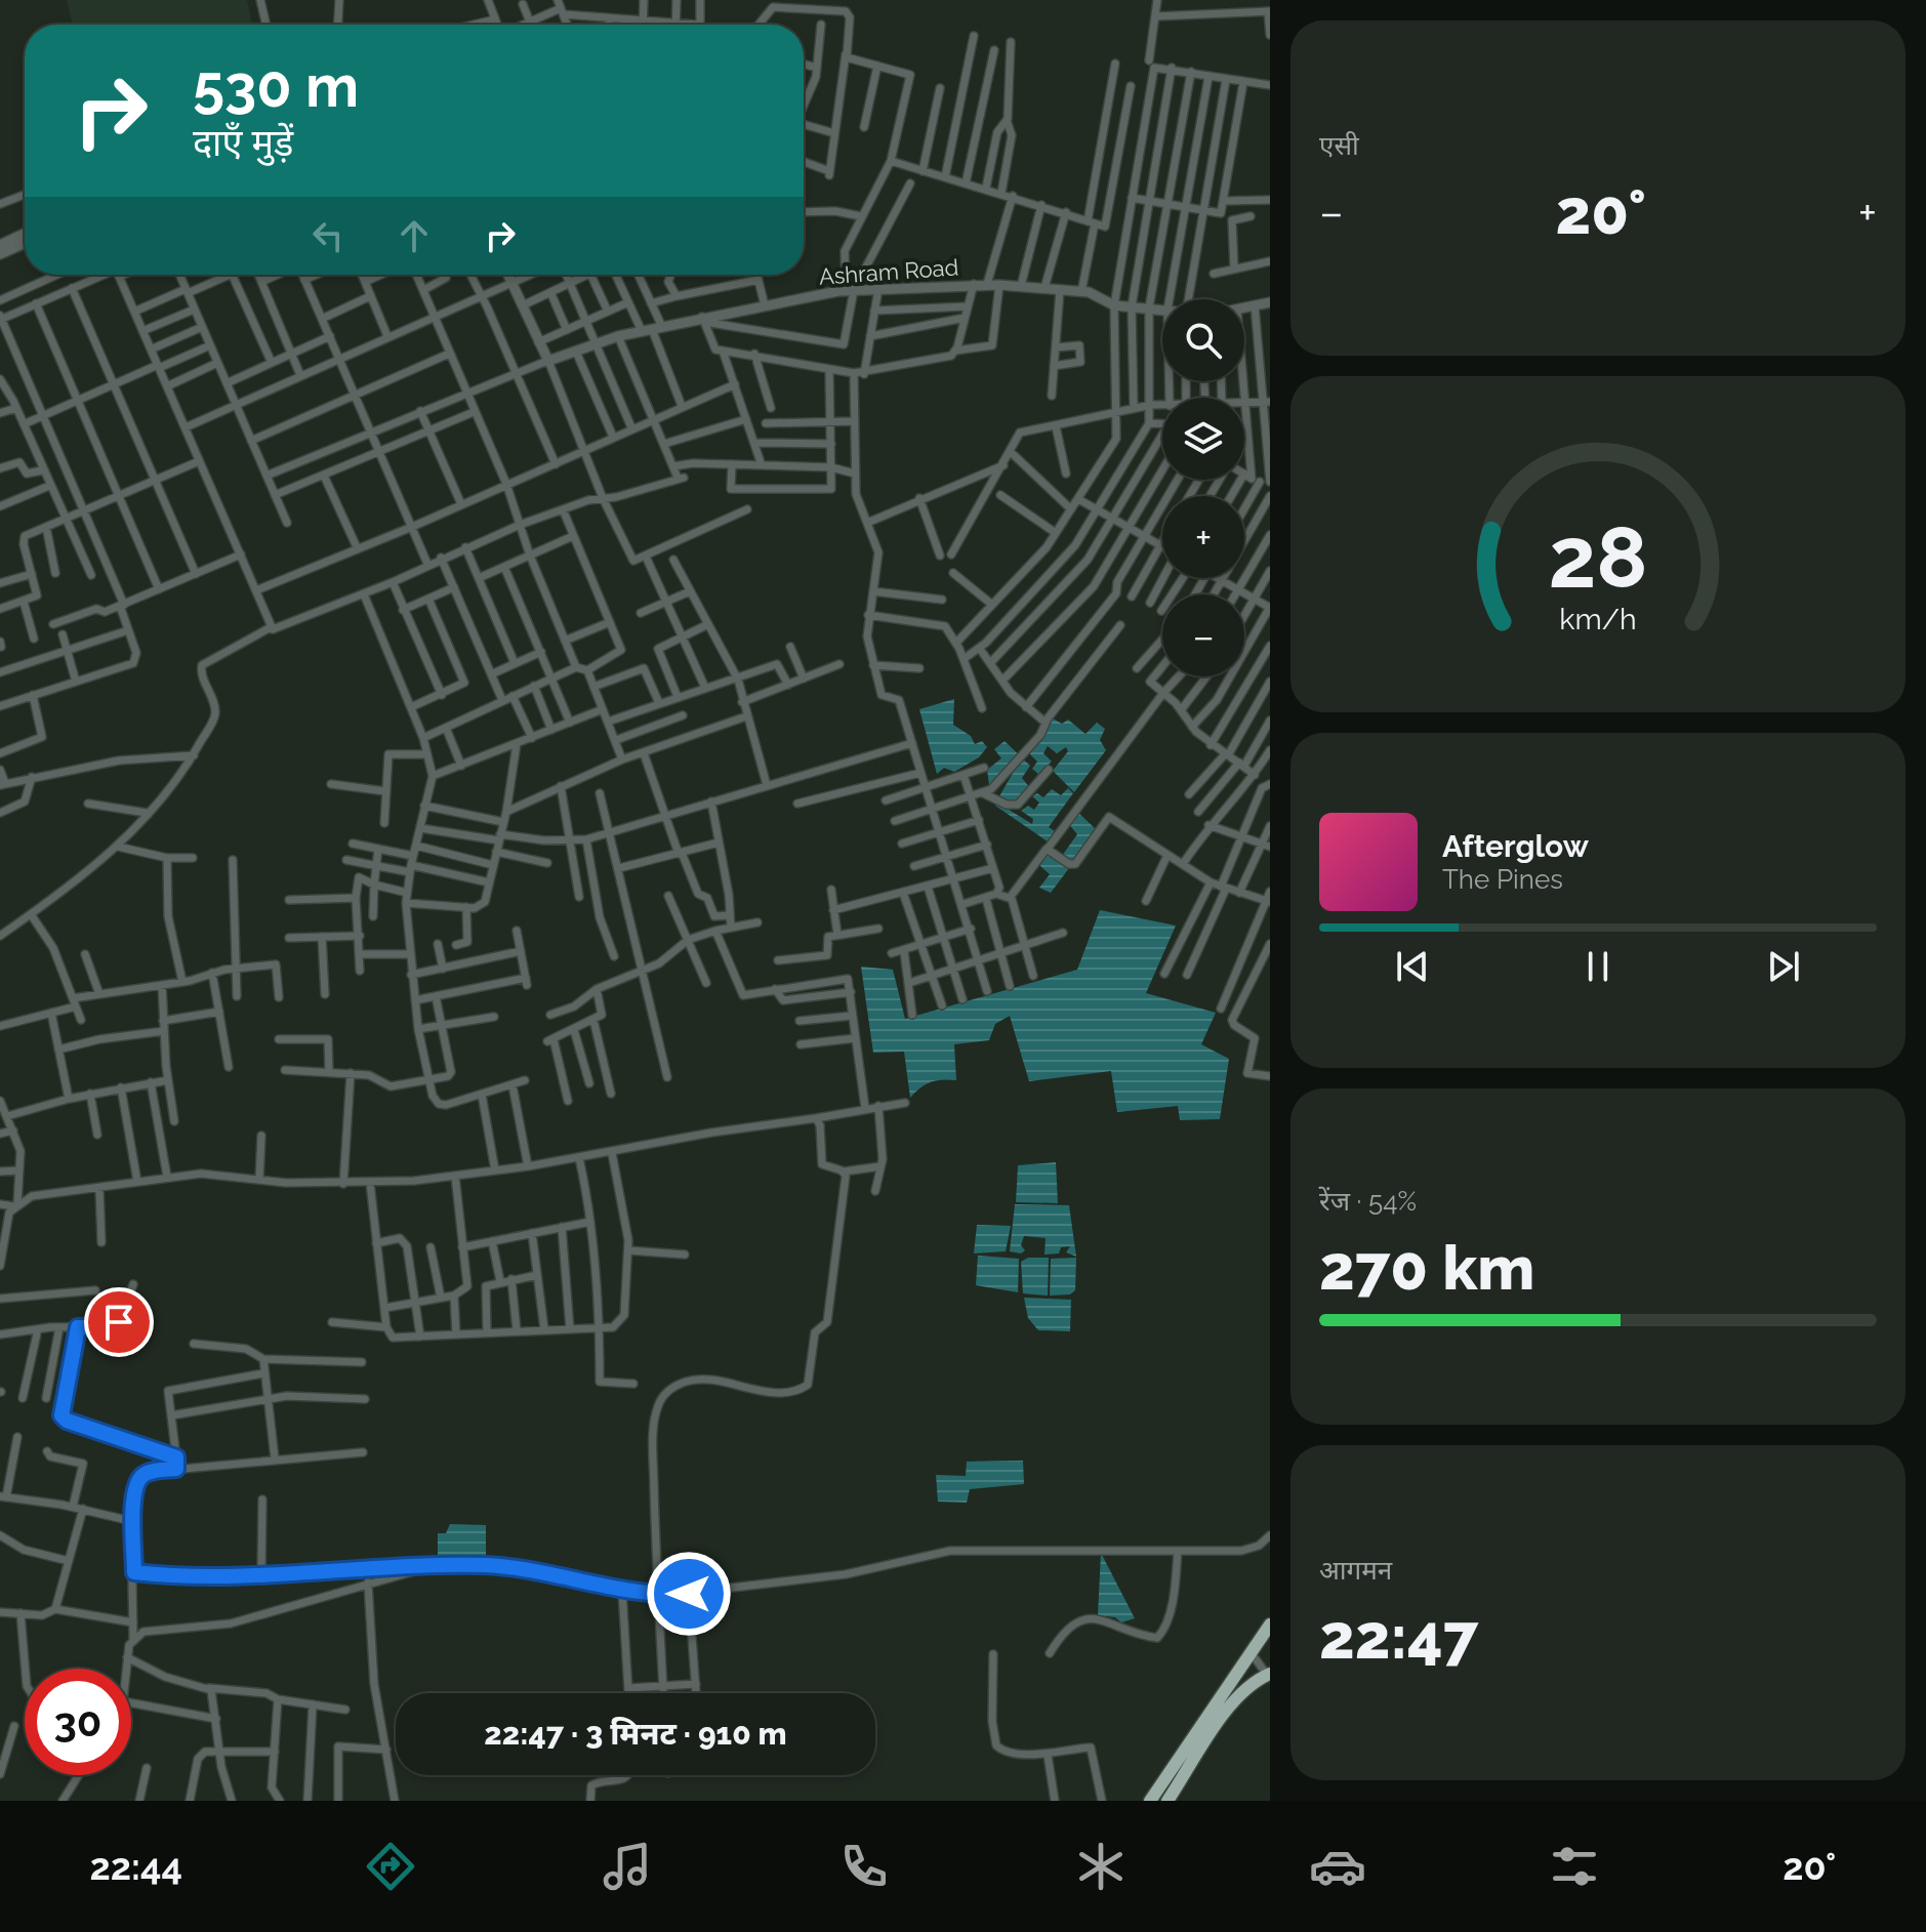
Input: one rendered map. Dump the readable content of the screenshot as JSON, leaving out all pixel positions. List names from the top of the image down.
{
  "streets": {
    "street": ["Ashram Road"]
  },
  "page": {
    "tile": [
      "एसी",
      ["रेंज · 54%", "270 km"],
      ["आगमन", "22:47"]
    ],
    "turn": ["530 m", "दाएँ मुड़ें"],
    "heat": ["−", "20°", "+"],
    "map_buttons": ["+", "−"],
    "song": ["Afterglow", "The Pines"],
    "limit": "30",
    "trip": "22:47 · 3 मिनट · 910 m",
    "tabs": ["22:44", "20°"],
    "gauge": ["28", "km/h"]
  }
}
